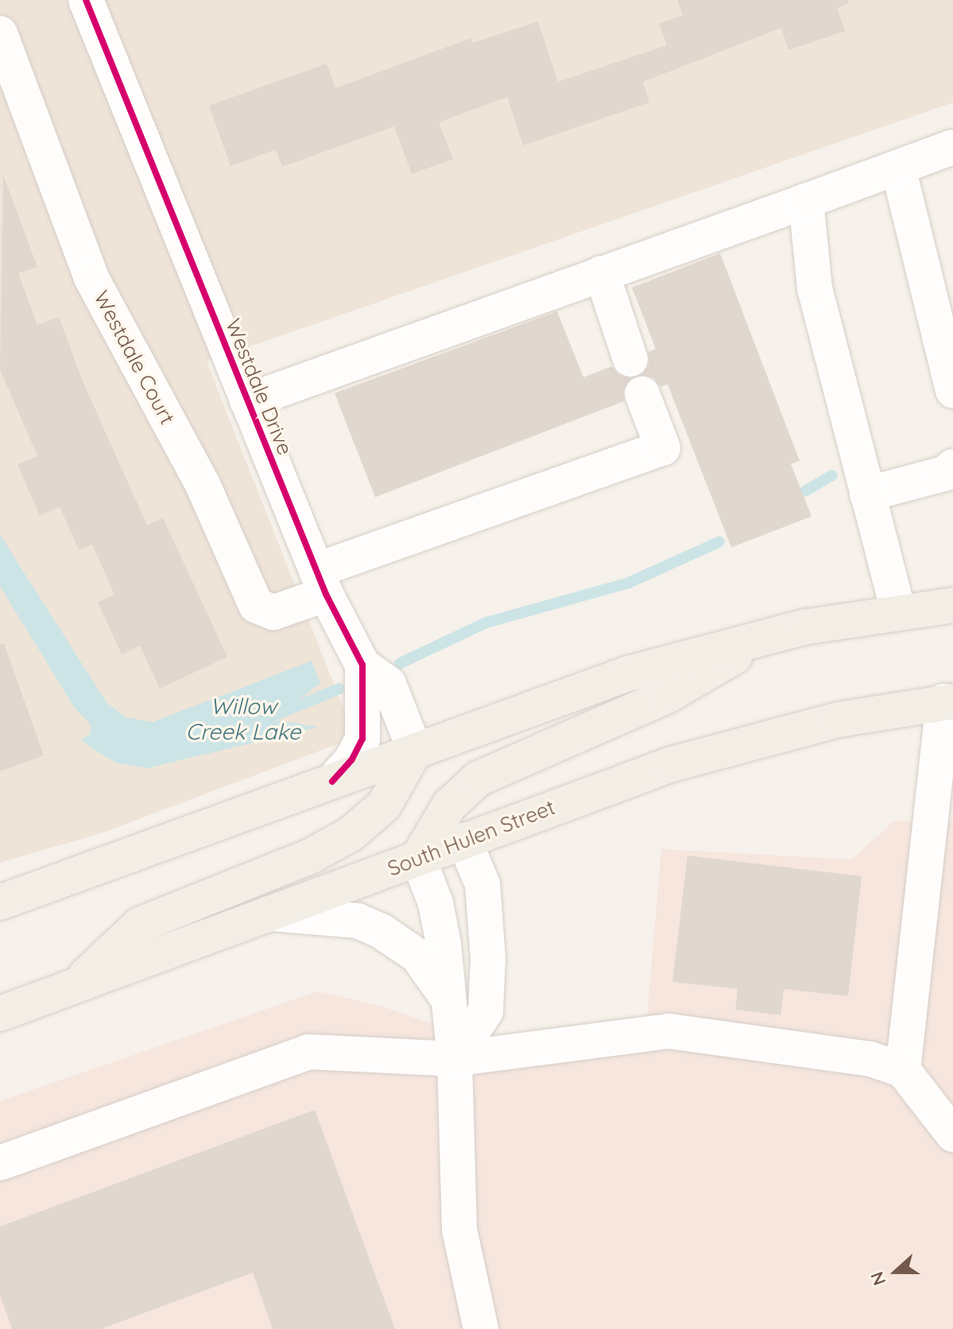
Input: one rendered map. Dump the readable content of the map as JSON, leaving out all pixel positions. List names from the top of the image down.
{
  "streets": {
    "main road": ["South Hulen Street"],
    "street": ["Westdale Court", "Westdale Drive"]
  },
  "crossings": [
    ["Westdale Court", "Westdale Drive"]
  ],
  "water": ["Willow Creek Lake"],
  "north": "left"
}
